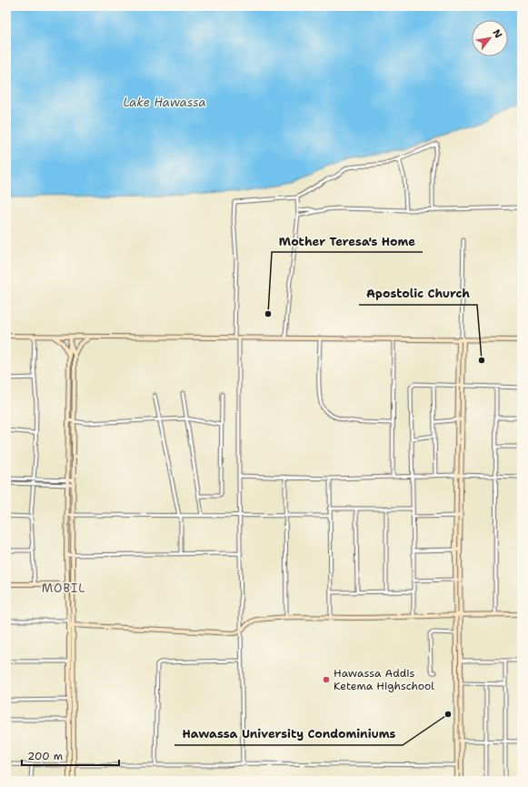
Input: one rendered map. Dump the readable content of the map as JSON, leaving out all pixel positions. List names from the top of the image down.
{
  "districts": ["MOBIL"],
  "water": ["Lake Hawassa"],
  "places": [
    "Mother Teresa's Home",
    "Apostolic Church",
    "Hawassa Addis Ketema Highschool",
    "Hawassa University Condominiums"
  ],
  "scale_bar": "200 m",
  "north": "top right"
}
